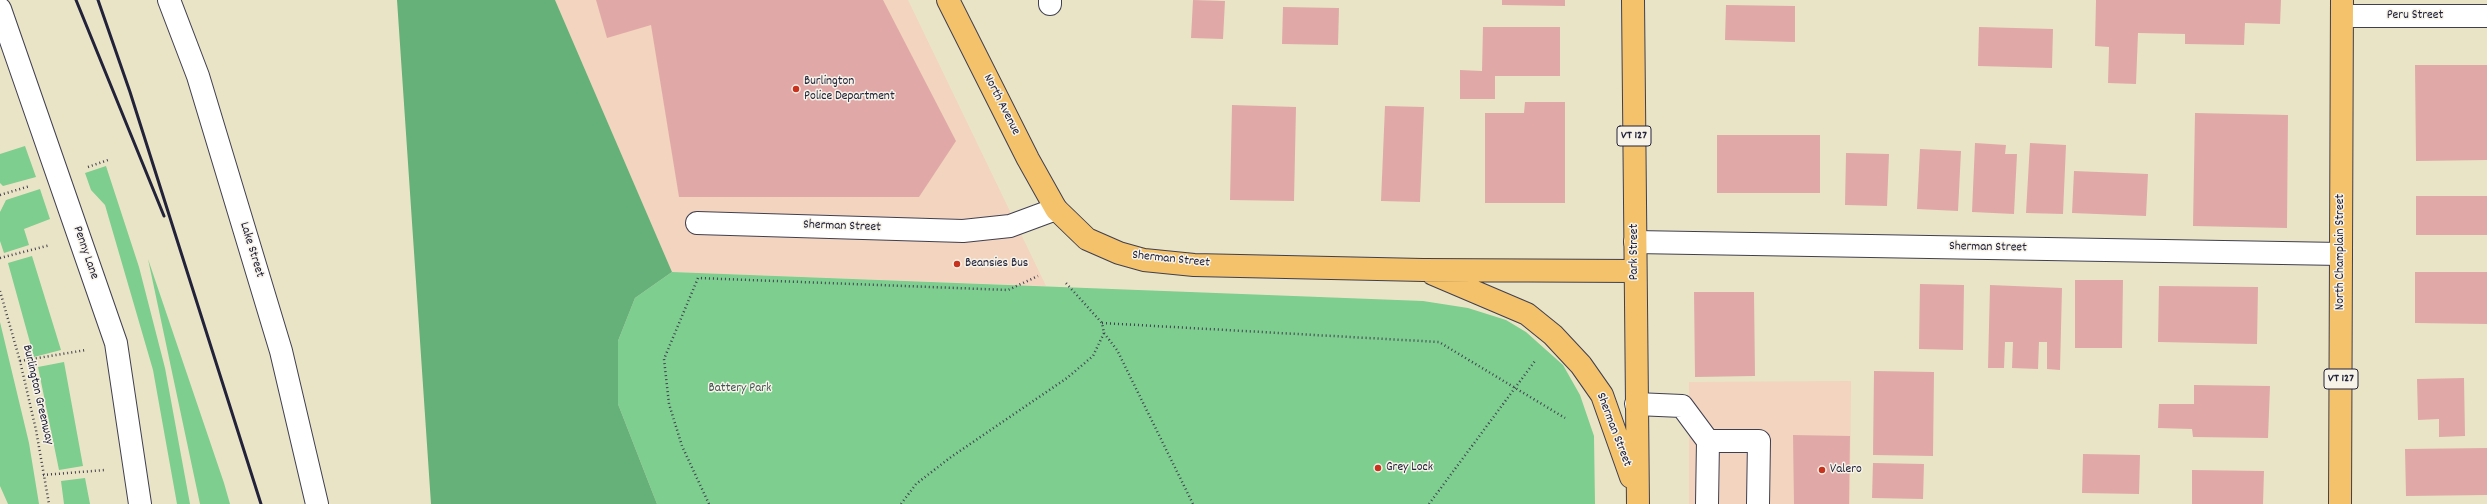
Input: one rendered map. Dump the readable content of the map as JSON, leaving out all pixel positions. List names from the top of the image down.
{
  "streets": {
    "main road": [
      "North Avenue",
      "VT 127",
      "Sherman Street",
      "Park Street",
      "North Champlain Street"
    ],
    "street": ["Peru Street", "Lake Street", "Penny Lane"],
    "path": ["Burlington Greenway"]
  },
  "crossings": [
    ["Peru Street", "North Champlain Street"],
    ["North Avenue", "Sherman Street"],
    ["Sherman Street", "Park Street"],
    ["Sherman Street", "North Champlain Street"]
  ],
  "parks": ["Battery Park"],
  "places": [
    "Burlington Police Department",
    "Beansies Bus",
    "Grey Lock",
    "Valero"
  ]
}
